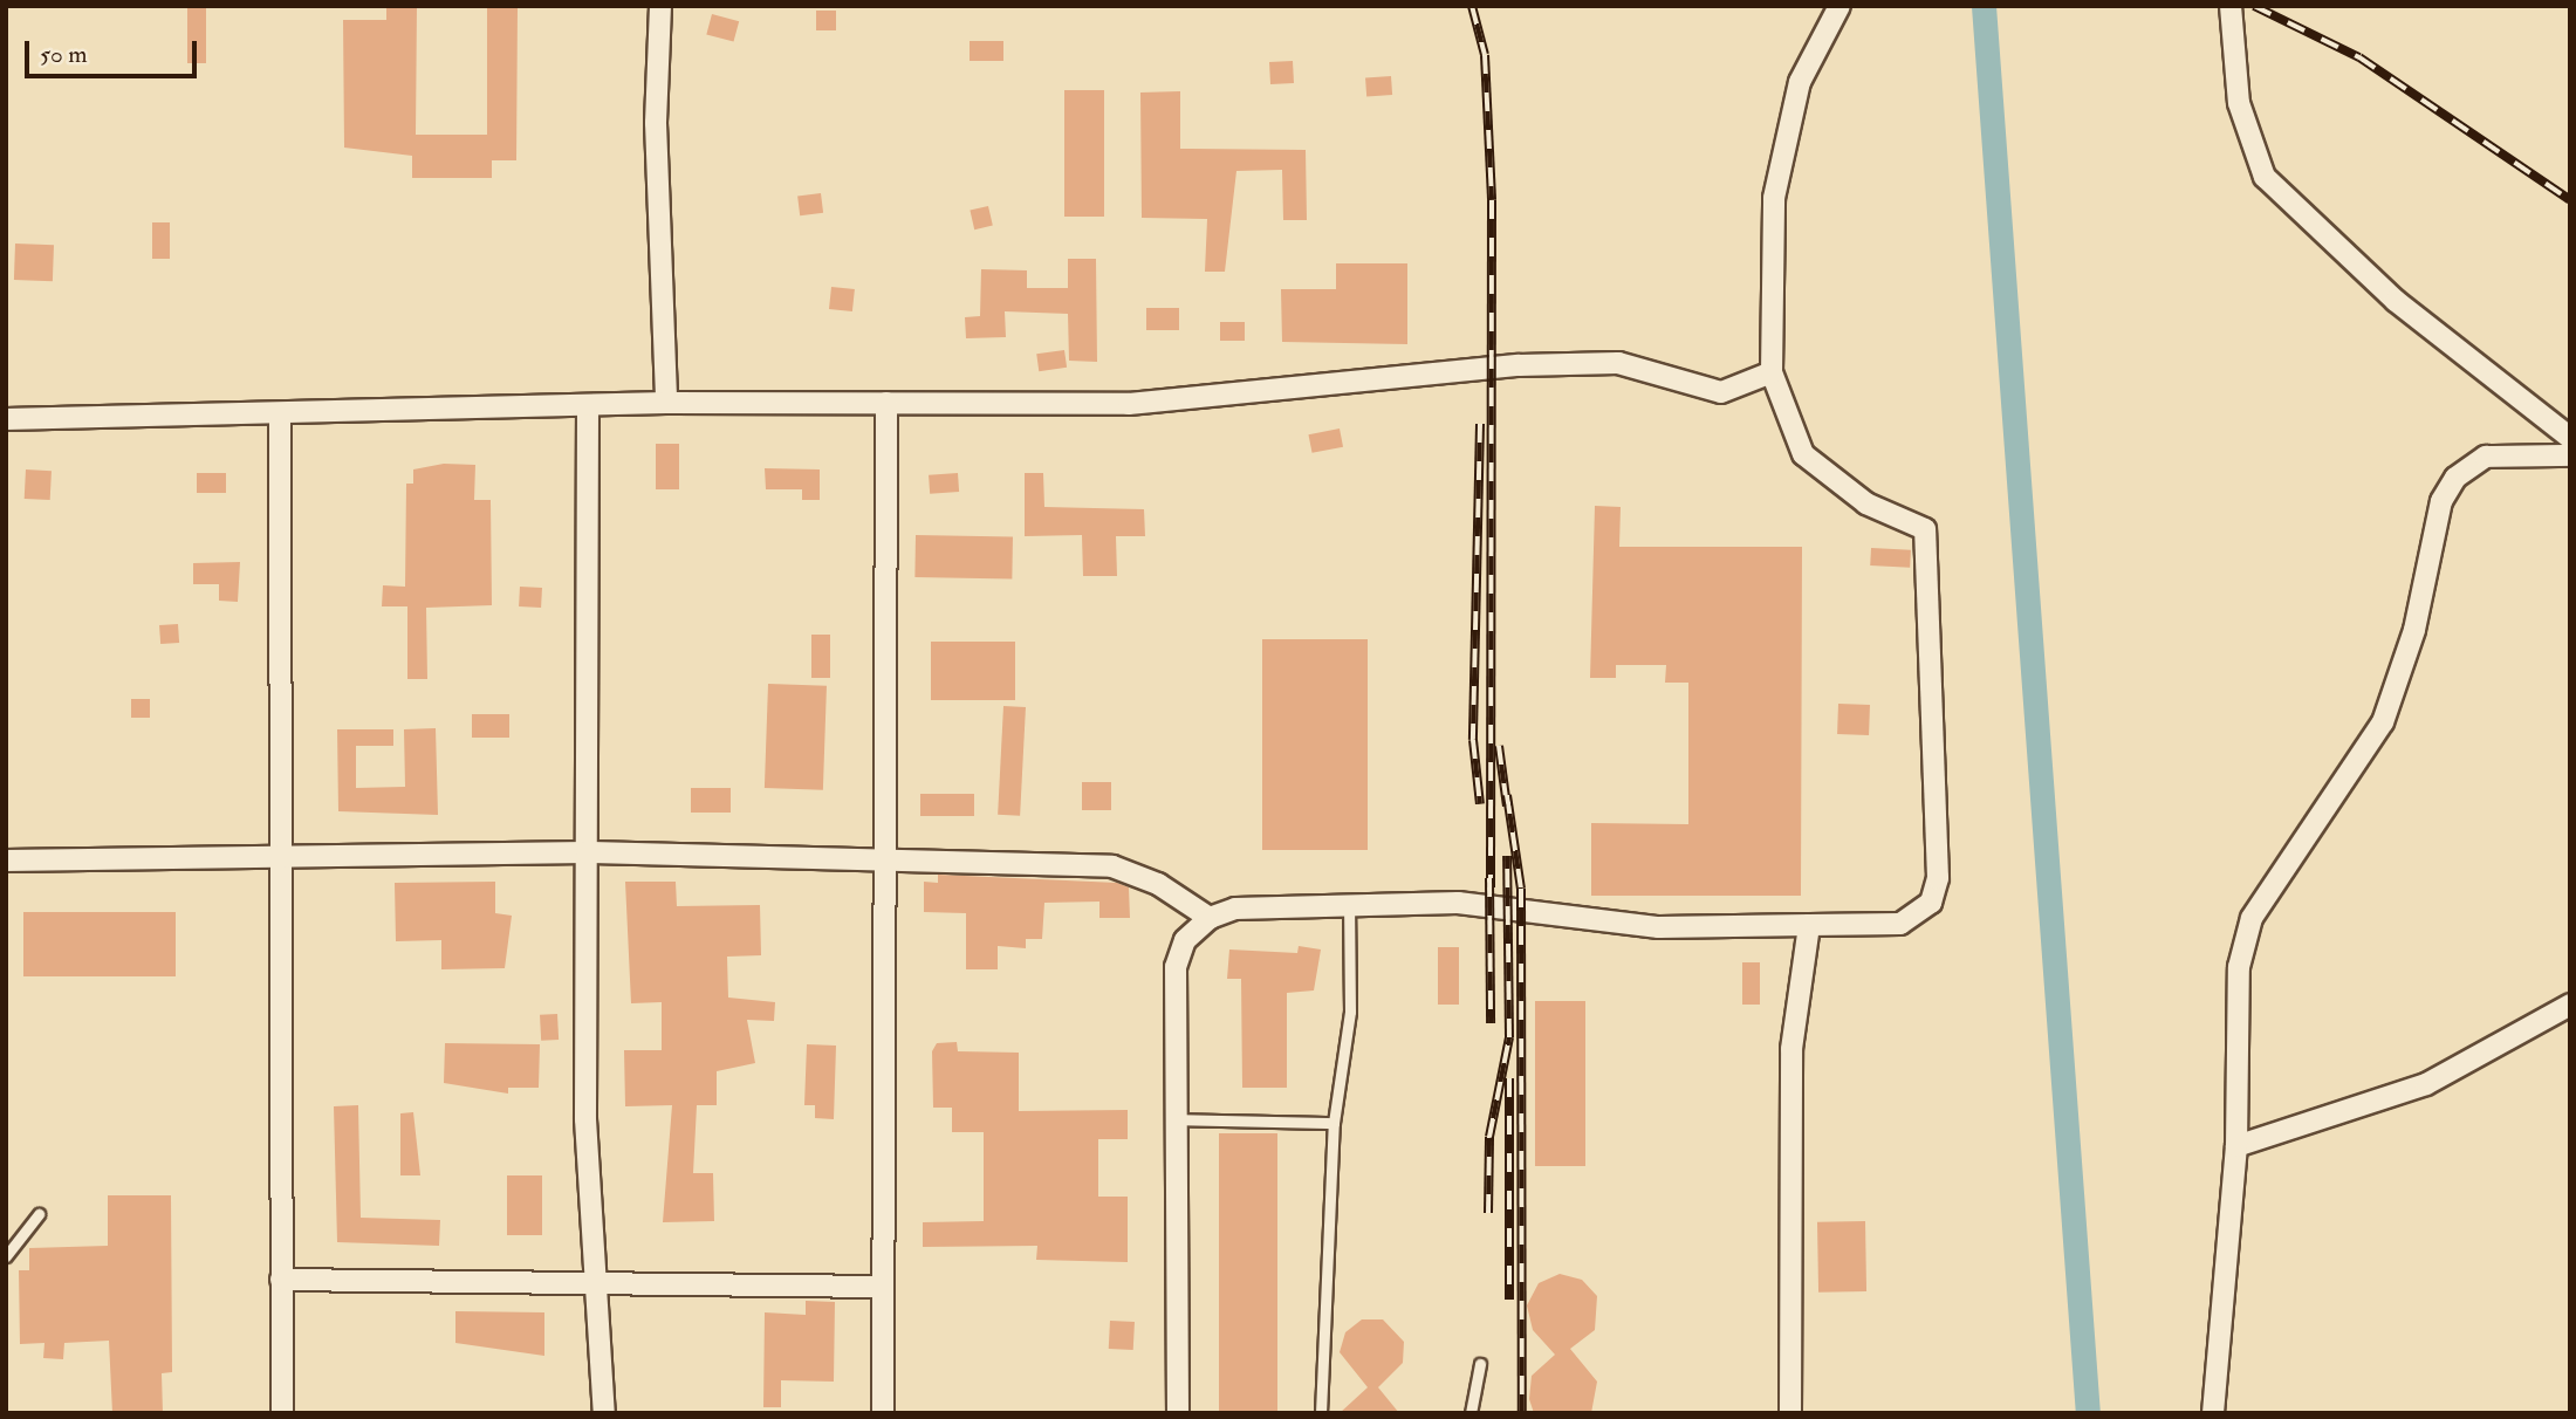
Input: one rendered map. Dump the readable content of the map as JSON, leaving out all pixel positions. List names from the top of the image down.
{
  "scale_bar": "50 m"
}
